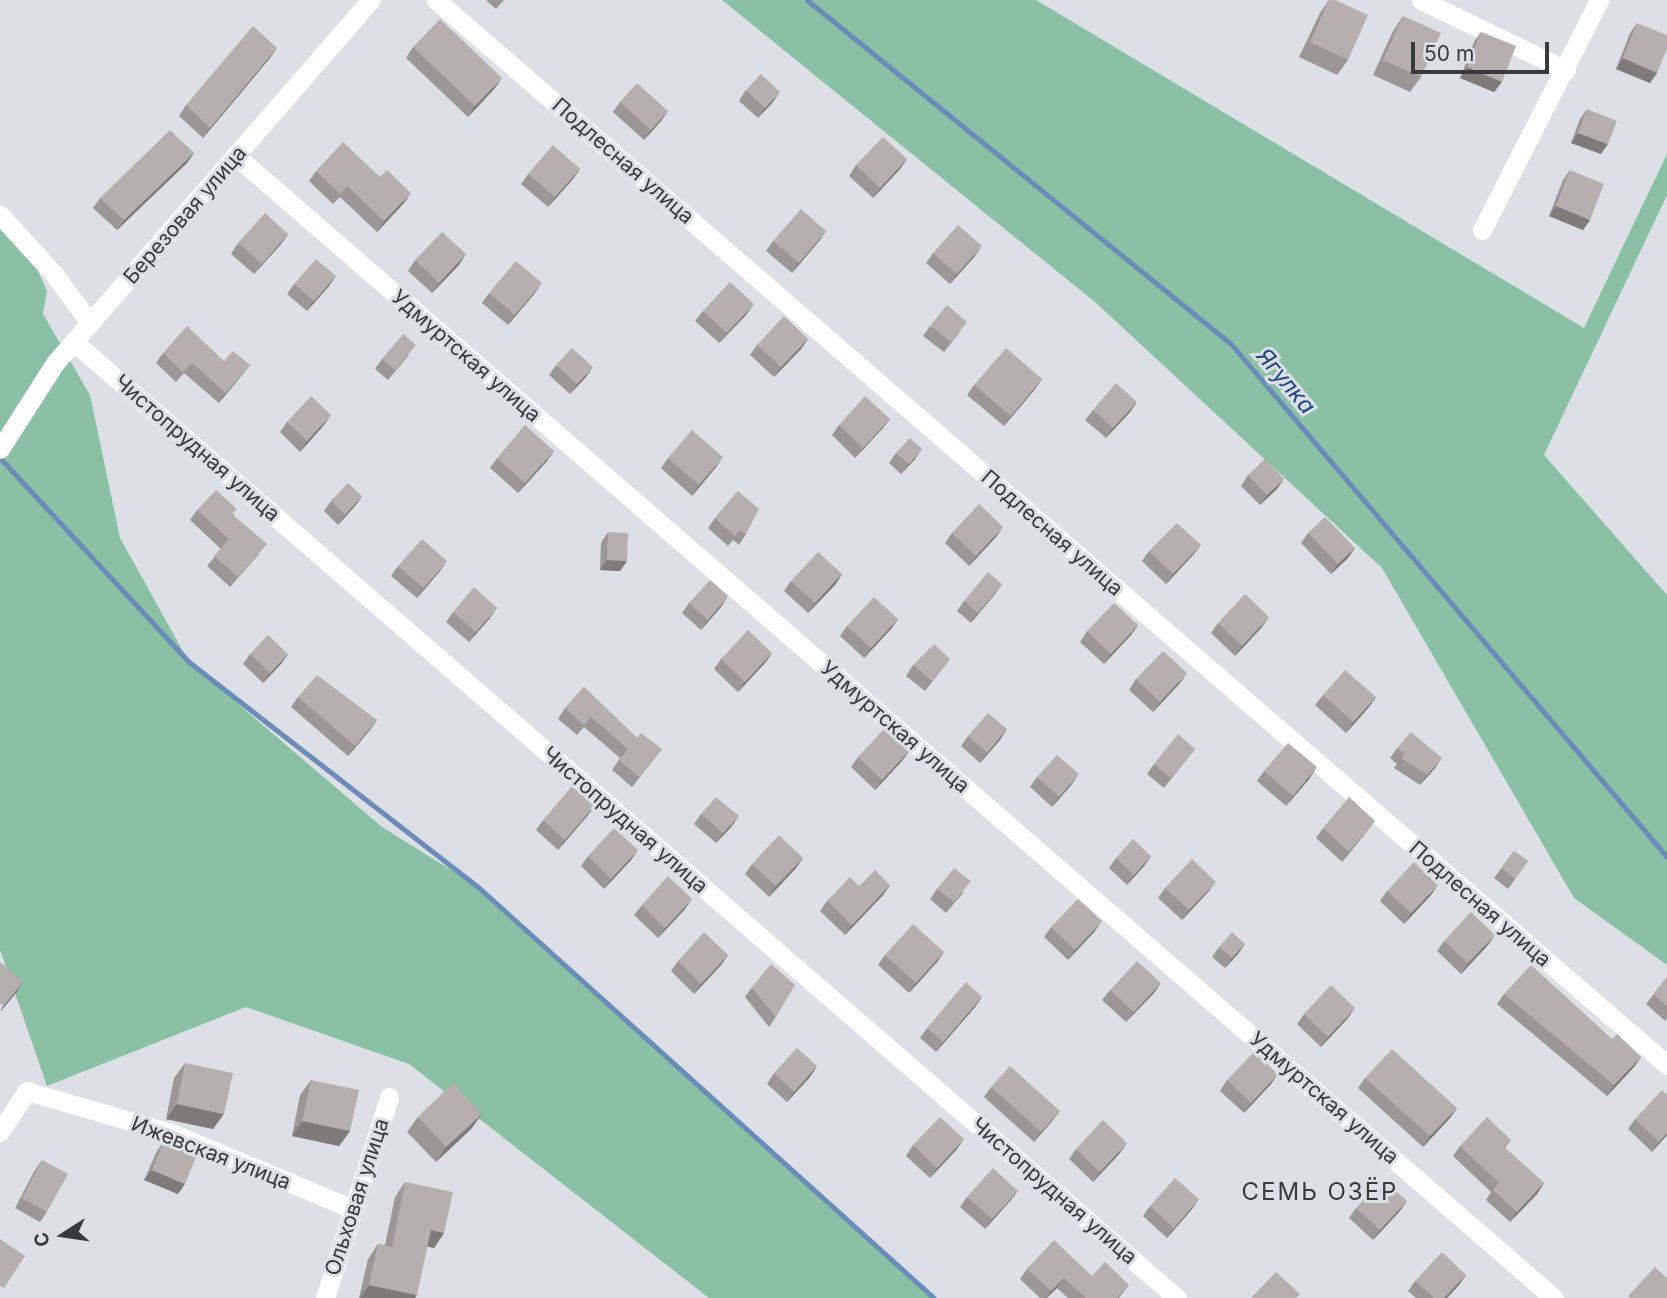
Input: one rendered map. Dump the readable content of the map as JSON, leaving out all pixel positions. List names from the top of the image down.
{
  "streets": {
    "street": [
      "Подлесная улица",
      "Березовая улица",
      "Удмуртская улица",
      "Чистопрудная улица",
      "Ижевская улица",
      "Ольховая улица"
    ]
  },
  "crossings": [
    ["Березовая улица", "Удмуртская улица"],
    ["Березовая улица", "Чистопрудная улица"],
    ["Ижевская улица", "Ольховая улица"]
  ],
  "districts": ["СЕМЬ ОЗЁР"],
  "water": ["Ягулка"],
  "scale_bar": "50 m",
  "north": "left"
}
